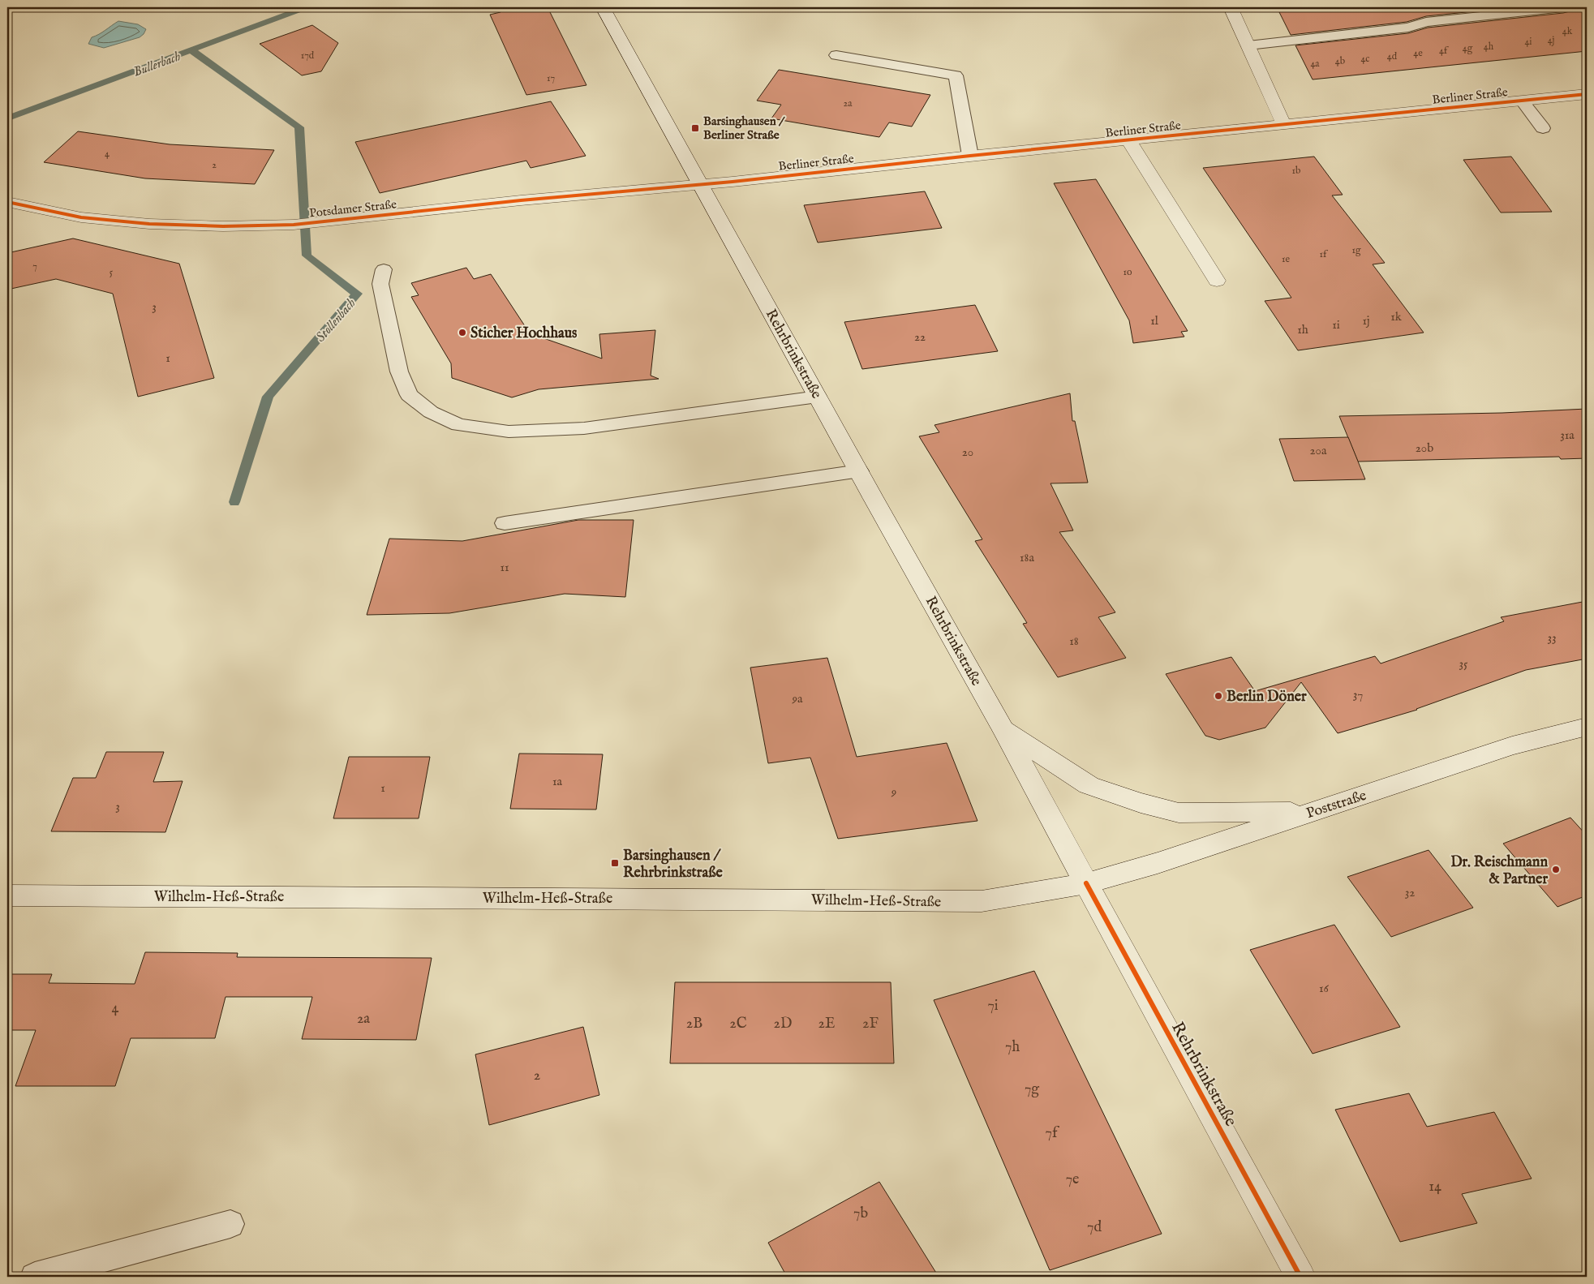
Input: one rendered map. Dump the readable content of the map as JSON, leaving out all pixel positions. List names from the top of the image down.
{
  "streets": {
    "main road": [
      "Berliner Straße",
      "Potsdamer Straße",
      "Rehrbrinkstraße",
      "Poststraße",
      "Wilhelm-Heß-Straße"
    ]
  },
  "crossings": [
    ["Berliner Straße", "Potsdamer Straße"],
    ["Berliner Straße", "Rehrbrinkstraße"],
    ["Potsdamer Straße", "Rehrbrinkstraße"],
    ["Rehrbrinkstraße", "Poststraße"],
    ["Rehrbrinkstraße", "Wilhelm-Heß-Straße"],
    ["Poststraße", "Wilhelm-Heß-Straße"]
  ],
  "water": ["Bullerbach", "Stollenbach"],
  "places": {
    "transit": ["Barsinghausen / Berliner Straße", "Barsinghausen / Rehrbrinkstraße"],
    "other": ["Sticher Hochhaus", "Berlin Döner", "Dr. Reischmann & Partner"]
  },
  "house_numbers": [
    "4k",
    "4j",
    "4i",
    "4h",
    "4g",
    "4f",
    "4e",
    "17d",
    "4d",
    "4c",
    "4b",
    "4a",
    "17",
    "2a",
    "4",
    "2",
    "1b",
    "1g",
    "1f",
    "1e",
    "7",
    "5",
    "1o",
    "3",
    "1k",
    "1l",
    "1j",
    "1i",
    "1h",
    "22",
    "1",
    "31a",
    "20b",
    "20a",
    "20",
    "18a",
    "11",
    "33",
    "18",
    "35",
    "37",
    "9a",
    "1a",
    "1",
    "9",
    "3",
    "32",
    "16",
    "7i",
    "4",
    "2a",
    "2B",
    "2C",
    "2D",
    "2E",
    "2F",
    "7h",
    "2",
    "7g",
    "7f",
    "7e",
    "14",
    "7b",
    "7d"
  ]
}
